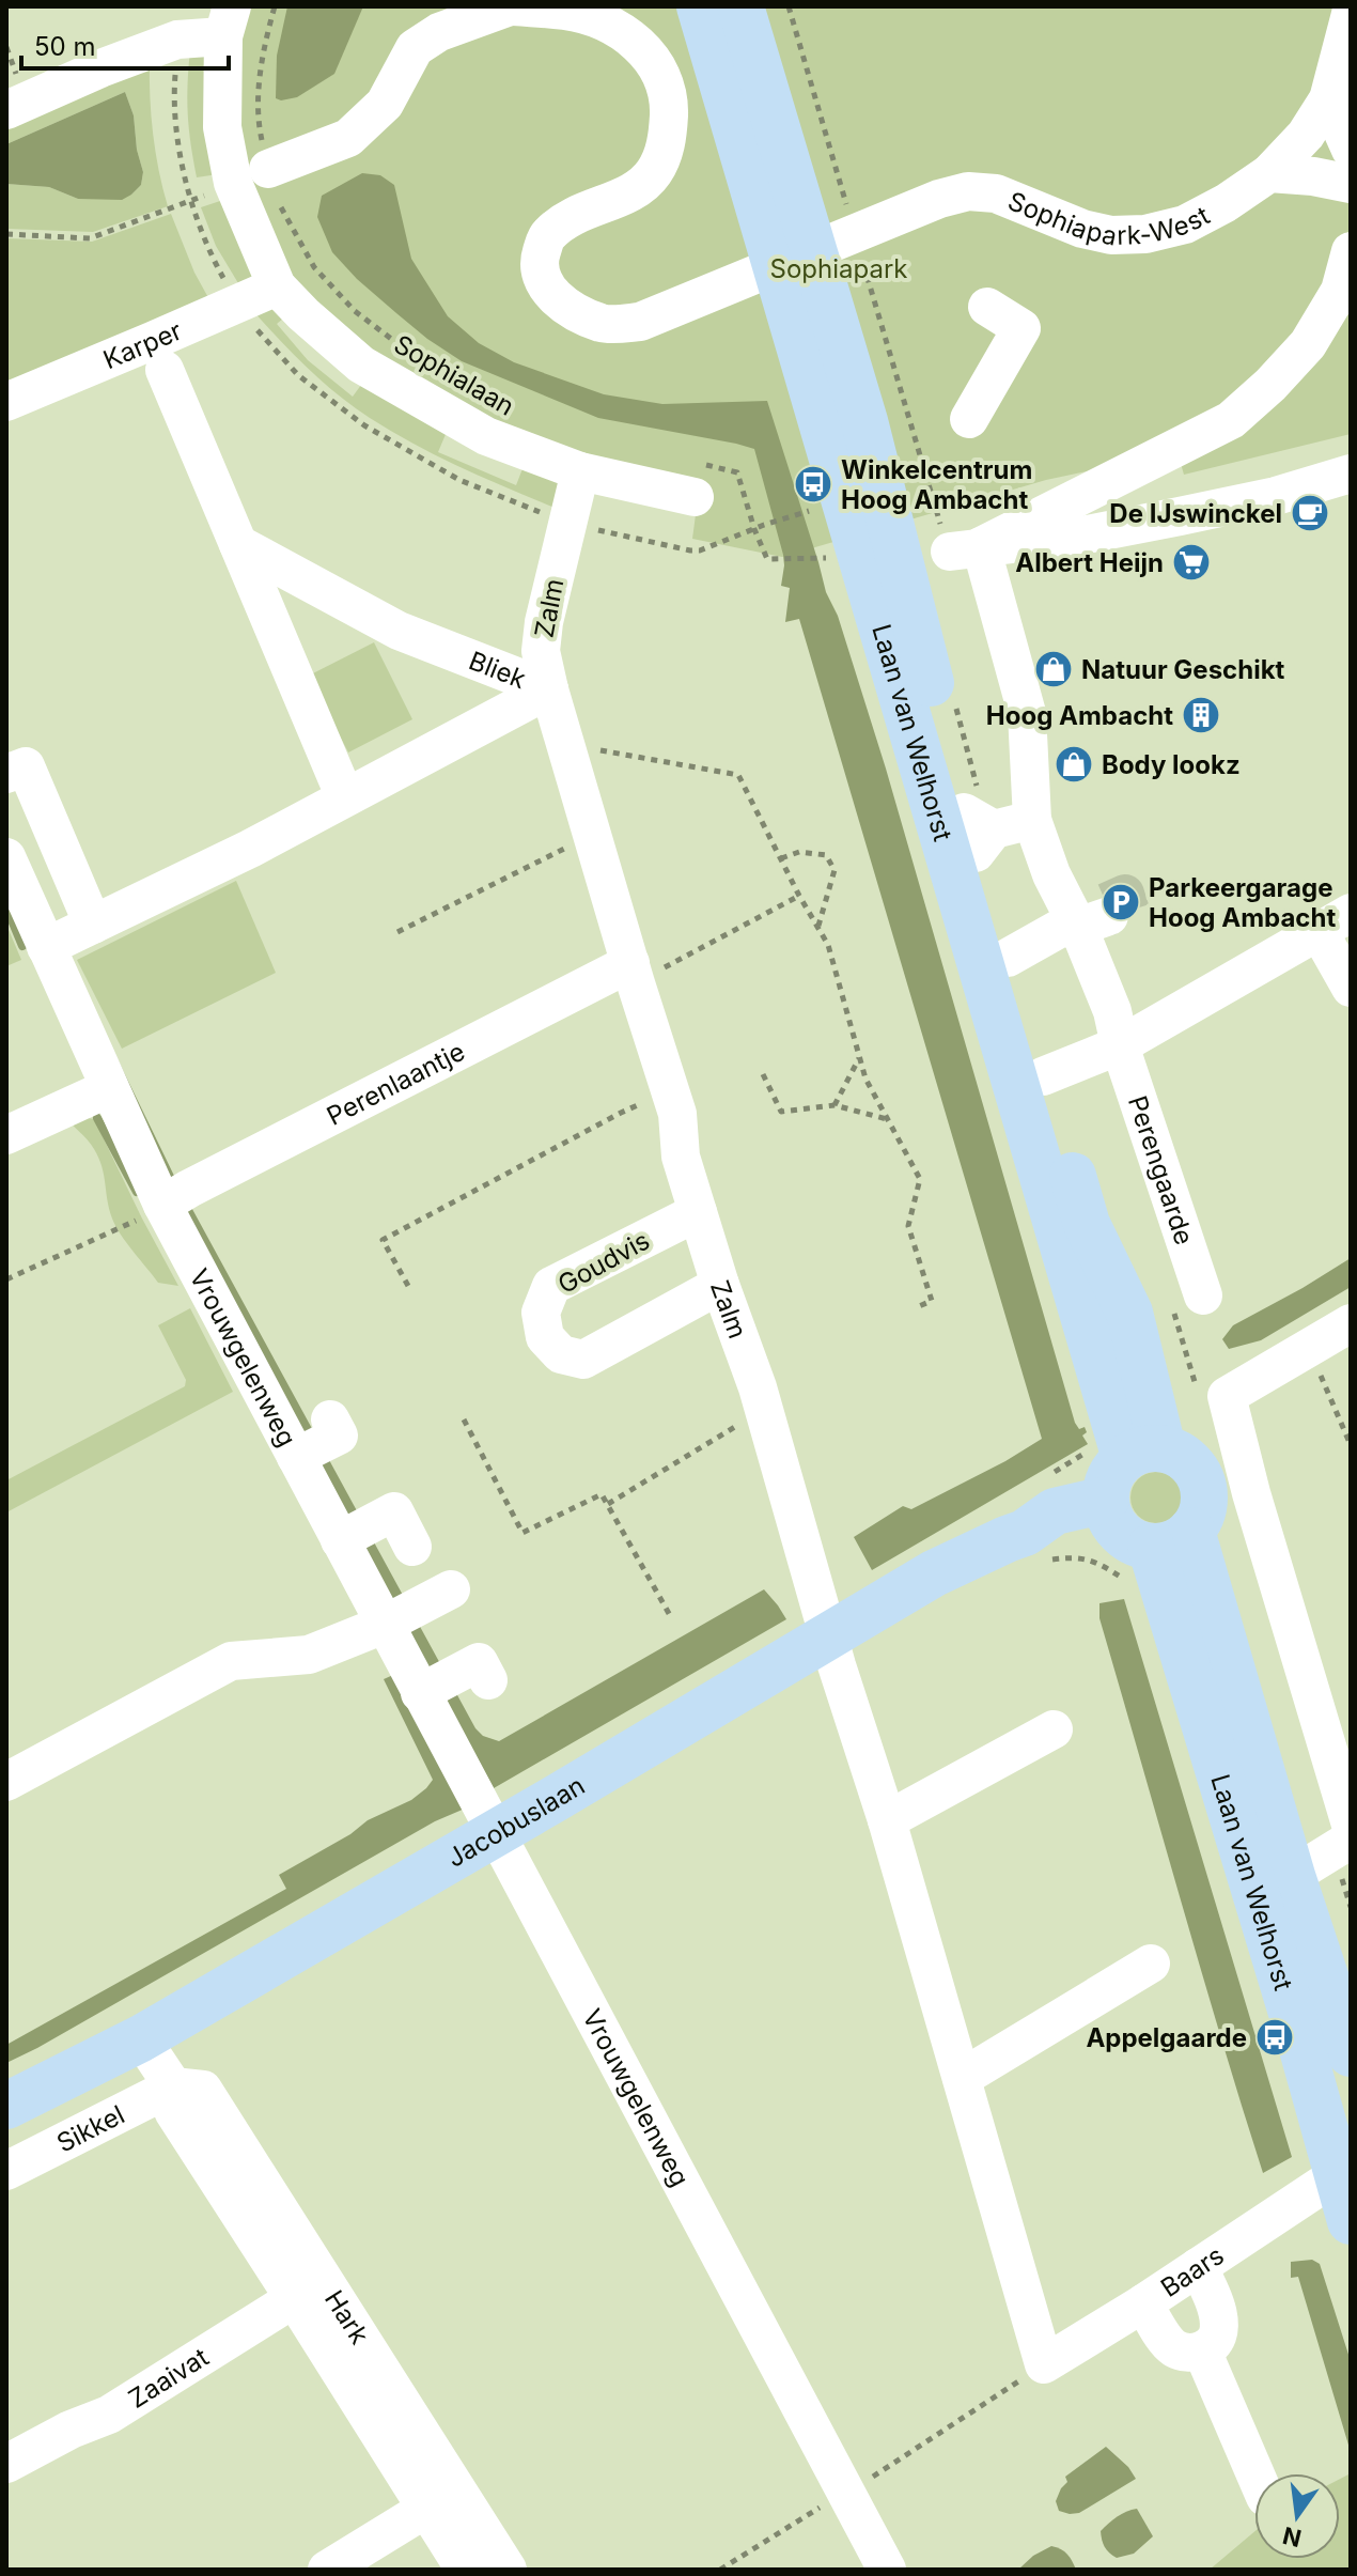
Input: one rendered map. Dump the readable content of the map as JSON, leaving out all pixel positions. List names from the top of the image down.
{
  "streets": {
    "main road": ["Laan van Welhorst", "Jacobuslaan"],
    "street": [
      "Sophiapark-West",
      "Karper",
      "Sophialaan",
      "Zalm",
      "Bliek",
      "Perenlaantje",
      "Perengaarde",
      "Goudvis",
      "Vrouwgelenweg",
      "Sikkel",
      "Baars",
      "Hark",
      "Zaaivat"
    ]
  },
  "crossings": [
    ["Karper", "Sophialaan"],
    ["Sophialaan", "Zalm"],
    ["Zalm", "Bliek"],
    ["Zalm", "Perenlaantje"],
    ["Zalm", "Goudvis"],
    ["Zalm", "Jacobuslaan"],
    ["Bliek", "Vrouwgelenweg"],
    ["Laan van Welhorst", "Jacobuslaan"],
    ["Laan van Welhorst", "Baars"],
    ["Perenlaantje", "Vrouwgelenweg"],
    ["Vrouwgelenweg", "Jacobuslaan"],
    ["Jacobuslaan", "Hark"],
    ["Sikkel", "Hark"],
    ["Hark", "Zaaivat"]
  ],
  "parks": ["Sophiapark"],
  "places": {
    "bus stop": ["Winkelcentrum Hoog Ambacht", "Appelgaarde"],
    "cafe": ["De IJswinckel"],
    "supermarket": ["Albert Heijn"],
    "shop": ["Natuur Geschikt", "Body lookz"],
    "building": ["Hoog Ambacht"],
    "parking": ["Parkeergarage Hoog Ambacht"]
  },
  "scale_bar": "50 m",
  "north": "bottom"
}
